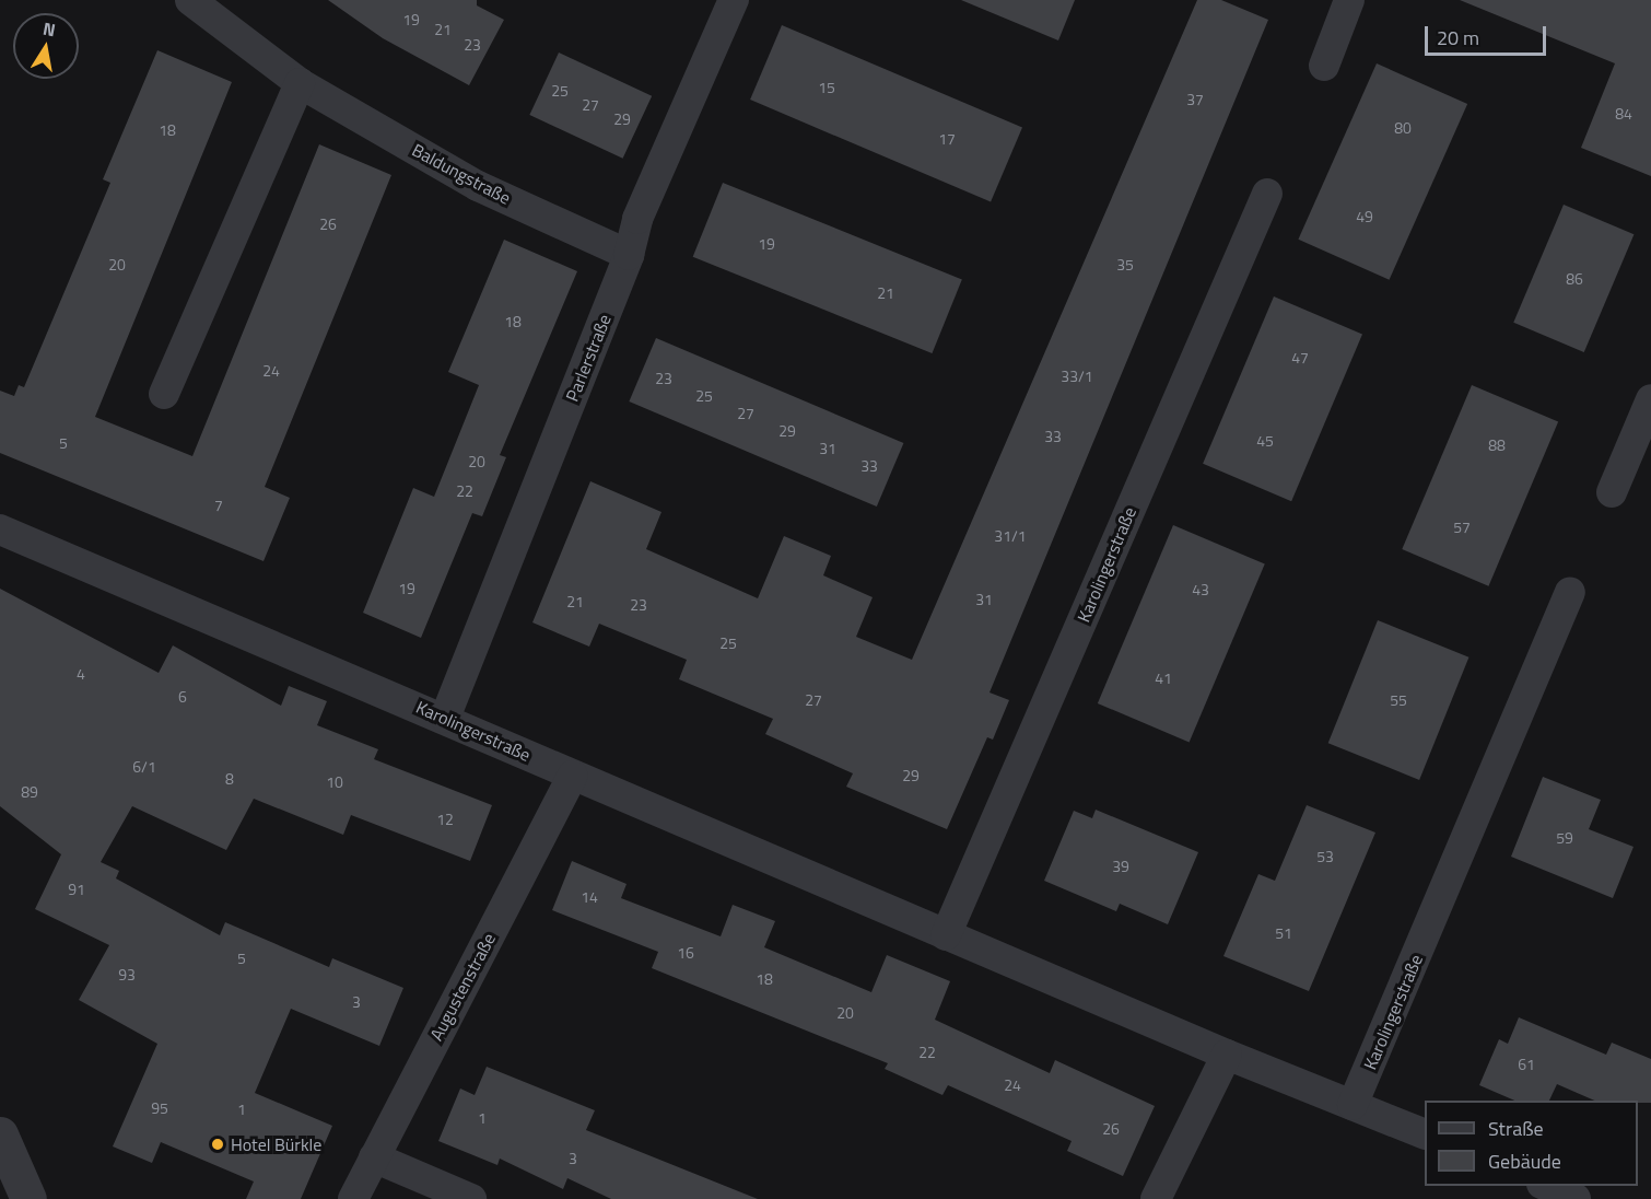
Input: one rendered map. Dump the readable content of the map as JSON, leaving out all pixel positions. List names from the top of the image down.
{
  "streets": {
    "street": [
      "Baldungstraße",
      "Parlerstraße",
      "Karolingerstraße",
      "Augustenstraße"
    ]
  },
  "crossings": [
    ["Baldungstraße", "Parlerstraße"],
    ["Parlerstraße", "Karolingerstraße"],
    ["Karolingerstraße", "Augustenstraße"]
  ],
  "places": ["Hotel Bürkle"],
  "house_numbers": [
    "19",
    "21",
    "23",
    "15",
    "25",
    "37",
    "27",
    "84",
    "29",
    "80",
    "18",
    "17",
    "49",
    "26",
    "19",
    "20",
    "35",
    "86",
    "21",
    "18",
    "47",
    "24",
    "33/1",
    "23",
    "25",
    "27",
    "29",
    "33",
    "45",
    "5",
    "88",
    "31",
    "20",
    "33",
    "22",
    "7",
    "57",
    "31/1",
    "19",
    "43",
    "31",
    "21",
    "23",
    "25",
    "4",
    "41",
    "6",
    "27",
    "55",
    "6/1",
    "29",
    "8",
    "10",
    "89",
    "12",
    "59",
    "53",
    "39",
    "91",
    "14",
    "51",
    "16",
    "5",
    "93",
    "18",
    "3",
    "20",
    "22",
    "61",
    "24",
    "95",
    "1",
    "1",
    "26",
    "3"
  ],
  "legend": ["Straße", "Gebäude"],
  "scale_bar": "20 m",
  "north": "top"
}
